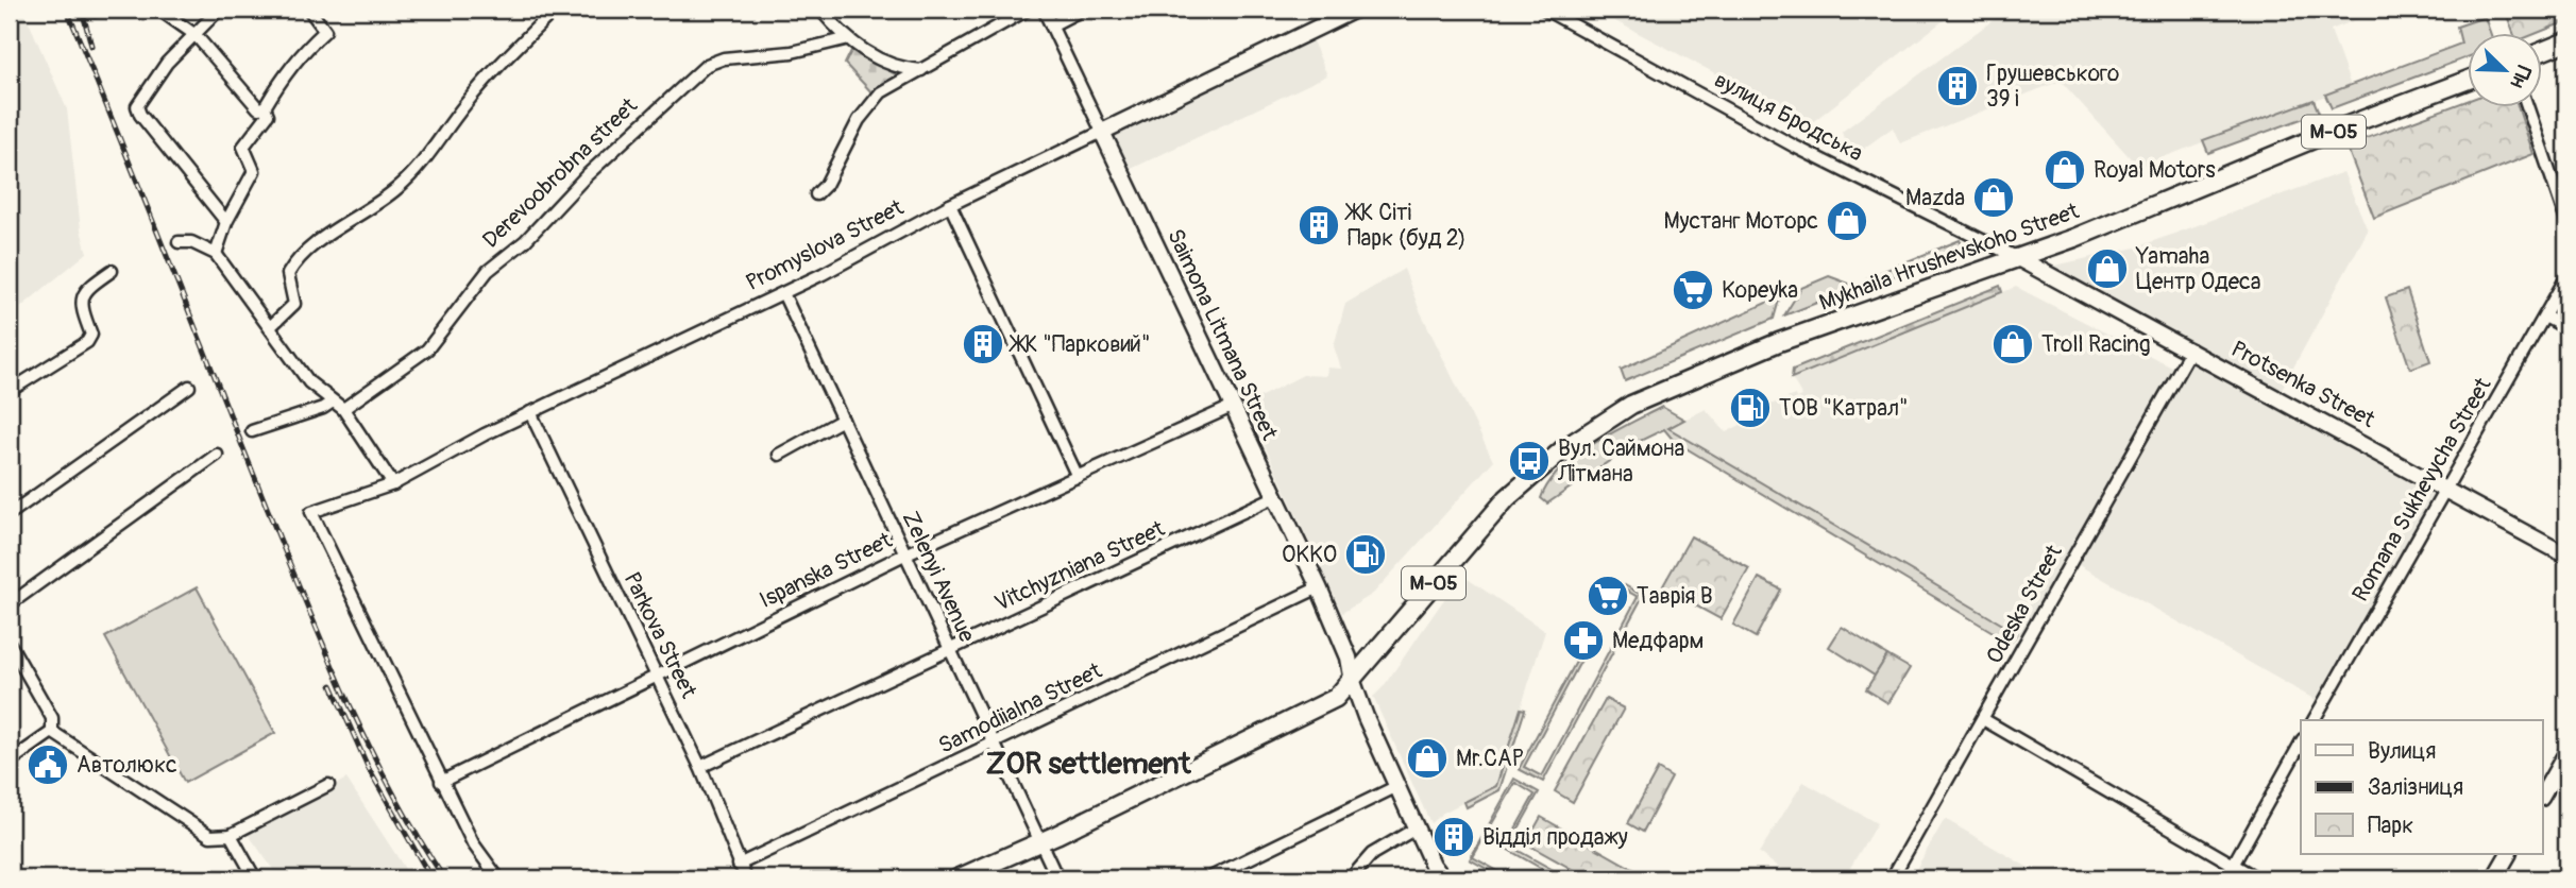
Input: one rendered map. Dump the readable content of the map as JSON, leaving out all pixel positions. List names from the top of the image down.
{
  "streets": {
    "main road": ["М-05", "Mykhaila Hrushevskoho Street"],
    "street": [
      "вулиця Бродська",
      "Derevoobrobna street",
      "Promyslova Street",
      "Saimona Litmana Street",
      "Protsenka Street",
      "Romana Sukhevycha Street",
      "Vitchyzniana Street",
      "Ispanska Street",
      "Zelenyi Avenue",
      "Odeska Street",
      "Parkova Street",
      "Samodiialna Street"
    ]
  },
  "crossings": [
    ["вулиця Бродська", "Mykhaila Hrushevskoho Street"],
    ["вулиця Бродська", "Protsenka Street"],
    ["Promyslova Street", "Saimona Litmana Street"],
    ["Promyslova Street", "Ispanska Street"],
    ["Promyslova Street", "Zelenyi Avenue"],
    ["Promyslova Street", "Parkova Street"],
    ["Mykhaila Hrushevskoho Street", "Saimona Litmana Street"],
    ["Mykhaila Hrushevskoho Street", "Protsenka Street"],
    ["Mykhaila Hrushevskoho Street", "Zelenyi Avenue"],
    ["Saimona Litmana Street", "Vitchyzniana Street"],
    ["Saimona Litmana Street", "Ispanska Street"],
    ["Saimona Litmana Street", "Samodiialna Street"],
    ["Protsenka Street", "Romana Sukhevycha Street"],
    ["Protsenka Street", "Odeska Street"],
    ["Vitchyzniana Street", "Zelenyi Avenue"],
    ["Vitchyzniana Street", "Parkova Street"],
    ["Ispanska Street", "Zelenyi Avenue"],
    ["Ispanska Street", "Parkova Street"],
    ["Zelenyi Avenue", "Samodiialna Street"],
    ["Parkova Street", "Samodiialna Street"]
  ],
  "districts": ["ZOR settlement"],
  "places": {
    "building": [
      "Грушевського 39 і",
      "ЖК Сіті Парк (буд 2)",
      "ЖК \"Парковий\"",
      "Відділ продажу"
    ],
    "shop": [
      "Royal Motors",
      "Mazda",
      "Мустанг Моторс",
      "Yamaha Центр Одеса",
      "Troll Racing",
      "Mr.CAP"
    ],
    "supermarket": ["Kopeyka", "Таврія В"],
    "fuel station": ["ТОВ \"Катрал\"", "OKKO"],
    "bus stop": ["Вул. Саймона Літмана"],
    "pharmacy": ["Медфарм"],
    "public building": ["Автолюкс"]
  },
  "legend": ["Вулиця", "Залізниця", "Парк"],
  "north": "bottom right"
}
